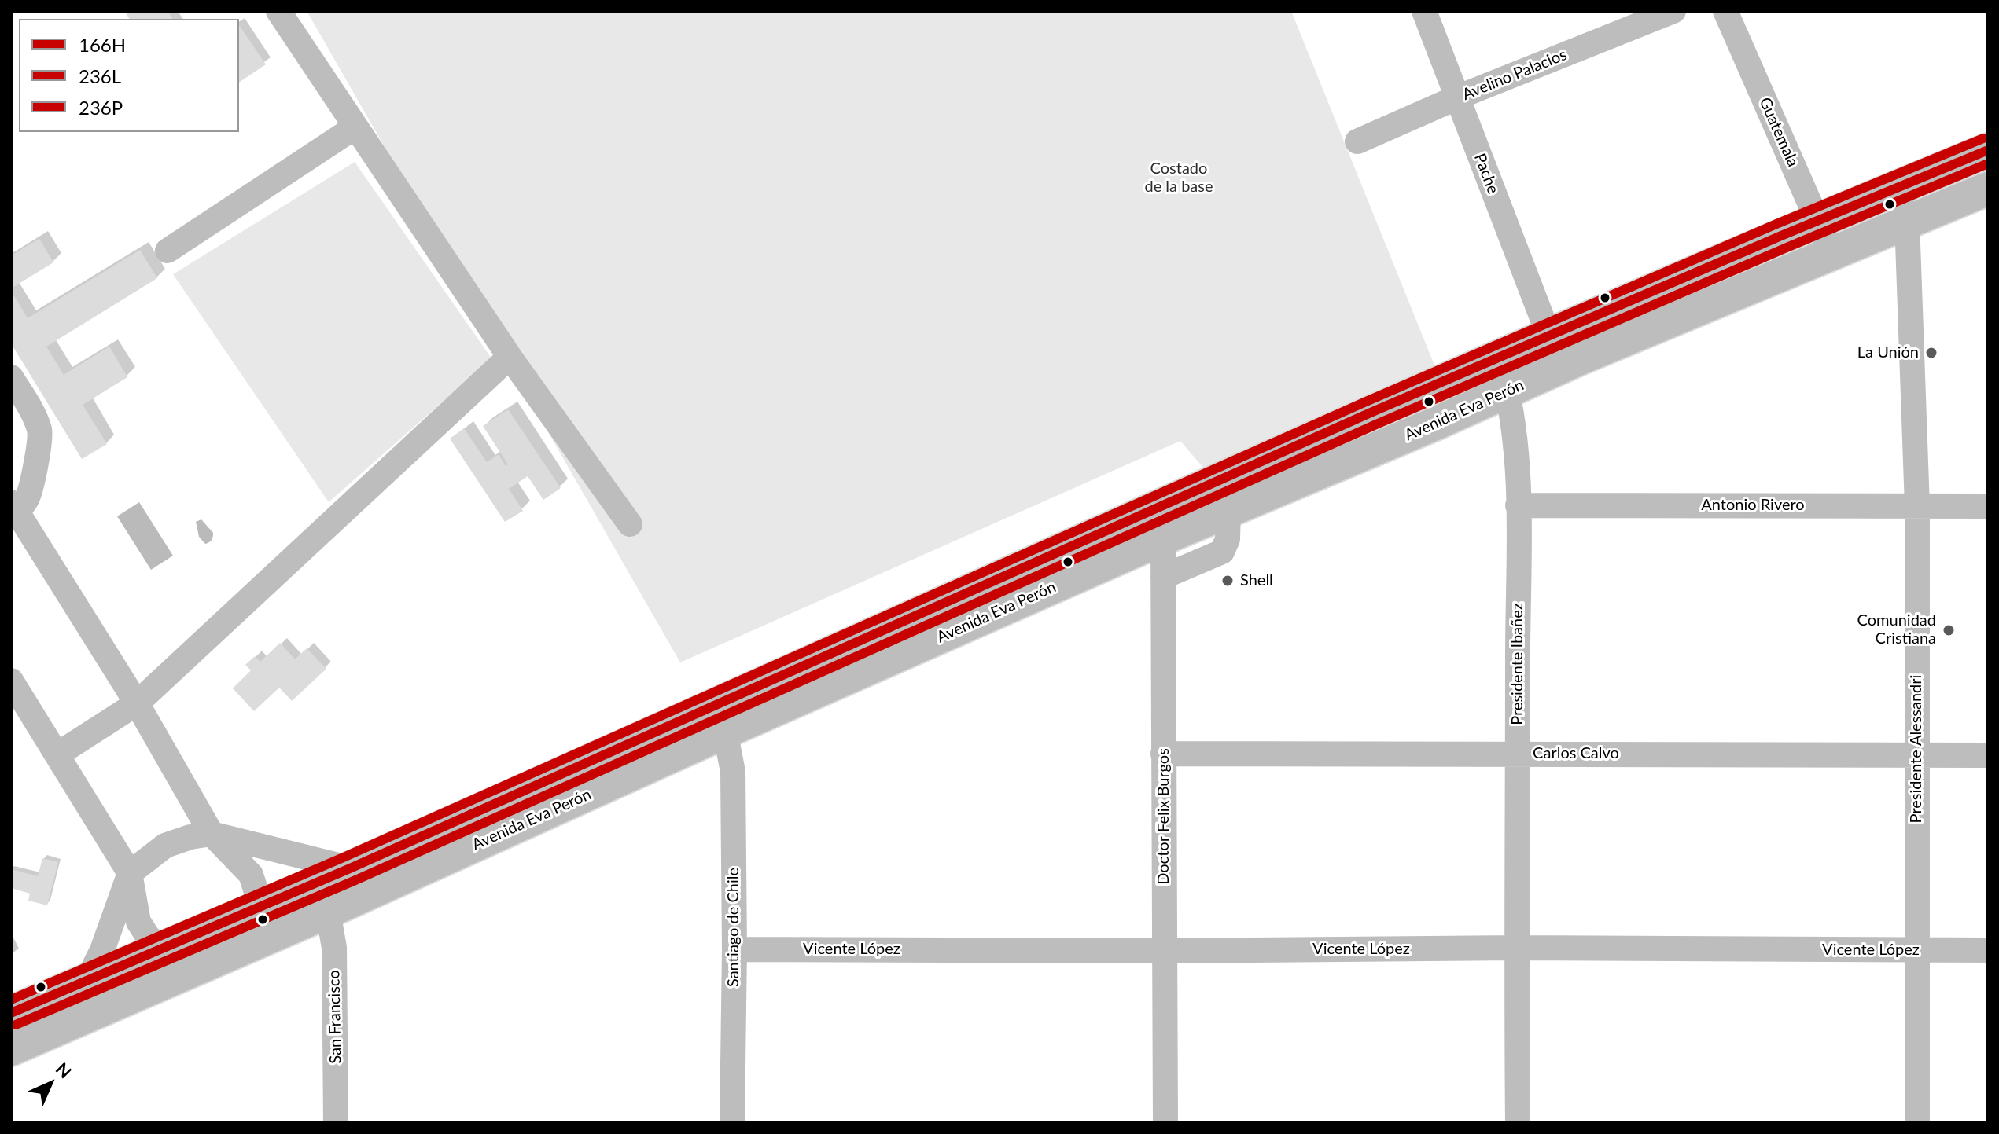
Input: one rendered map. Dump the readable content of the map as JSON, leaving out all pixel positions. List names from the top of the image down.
{
  "streets": {
    "main road": ["Avenida Eva Perón"],
    "street": [
      "Avelino Palacios",
      "Guatemala",
      "Pache",
      "Antonio Rivero",
      "Presidente Ibañez",
      "Presidente Alessandri",
      "Carlos Calvo",
      "Doctor Felix Burgos",
      "Santiago de Chile",
      "Vicente López",
      "San Francisco"
    ]
  },
  "crossings": [
    ["Avelino Palacios", "Pache"],
    ["Guatemala", "Avenida Eva Perón"],
    ["Pache", "Avenida Eva Perón"],
    ["Avenida Eva Perón", "Presidente Ibañez"],
    ["Avenida Eva Perón", "Presidente Alessandri"],
    ["Avenida Eva Perón", "Doctor Felix Burgos"],
    ["Avenida Eva Perón", "Santiago de Chile"],
    ["Avenida Eva Perón", "San Francisco"],
    ["Antonio Rivero", "Presidente Ibañez"],
    ["Antonio Rivero", "Presidente Alessandri"],
    ["Presidente Ibañez", "Carlos Calvo"],
    ["Presidente Ibañez", "Vicente López"],
    ["Presidente Alessandri", "Carlos Calvo"],
    ["Presidente Alessandri", "Vicente López"],
    ["Carlos Calvo", "Doctor Felix Burgos"],
    ["Doctor Felix Burgos", "Vicente López"],
    ["Santiago de Chile", "Vicente López"]
  ],
  "parks": ["Costado de la base"],
  "places": ["La Unión", "Shell", "Comunidad Cristiana"],
  "lines": ["transit line 236P", "transit line 166H", "transit line 236L"],
  "legend": ["166H", "236L", "236P"],
  "north": "top right"
}
